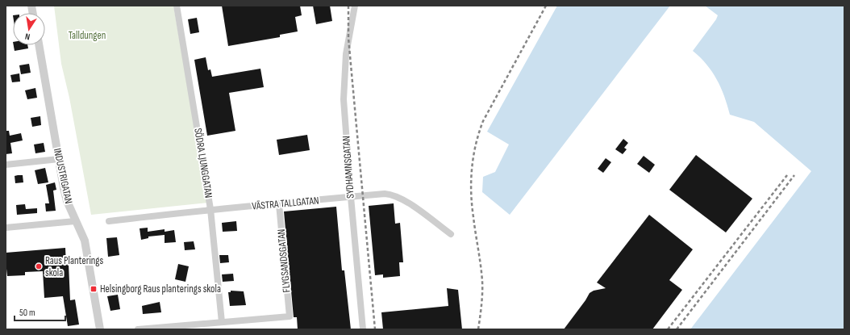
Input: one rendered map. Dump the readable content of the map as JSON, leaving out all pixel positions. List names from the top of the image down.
{
  "streets": {
    "street": [
      "SÖDRA LJUNGGATAN",
      "SYDHAMNSGATAN",
      "INDUSTRIGATAN",
      "VÄSTRA TALLGATAN",
      "FLYGSANDSGATAN"
    ]
  },
  "crossings": [
    ["SÖDRA LJUNGGATAN", "VÄSTRA TALLGATAN"],
    ["SÖDRA LJUNGGATAN", "FLYGSANDSGATAN"],
    ["SYDHAMNSGATAN", "VÄSTRA TALLGATAN"],
    ["VÄSTRA TALLGATAN", "FLYGSANDSGATAN"]
  ],
  "parks": ["Talldungen"],
  "places": {
    "other": ["Raus Planterings skola"],
    "transit": ["Helsingborg Raus planterings skola"]
  },
  "scale_bar": "50 m",
  "north": "bottom"
}
